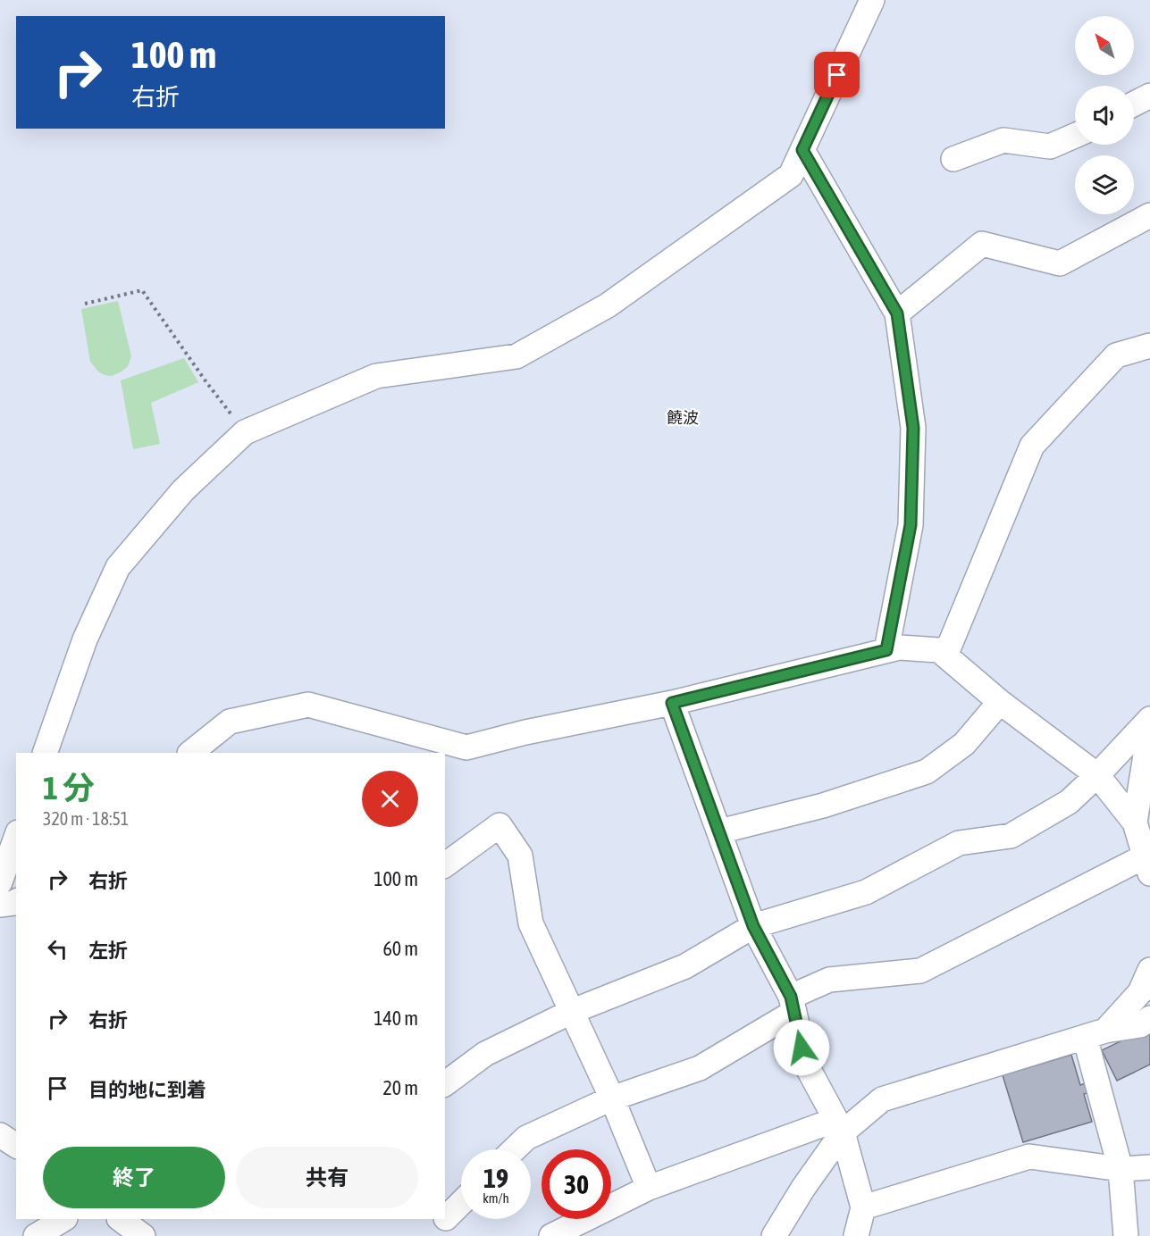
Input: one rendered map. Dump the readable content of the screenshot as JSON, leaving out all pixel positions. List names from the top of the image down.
{
  "districts": ["饒波"],
  "north": "top left",
  "page": {
    "turn": ["100 m", "右折"],
    "heading": ["1 分", "320 m · 18:51"],
    "list": [
      {
        "name": "右折",
        "value": "100 m"
      },
      {
        "name": "左折",
        "value": "60 m"
      },
      {
        "name": "右折",
        "value": "140 m"
      },
      {
        "name": "目的地に到着",
        "value": "20 m"
      }
    ],
    "buttons": ["終了", "共有"],
    "speed": "19 km/h",
    "limit": "30"
  }
}
